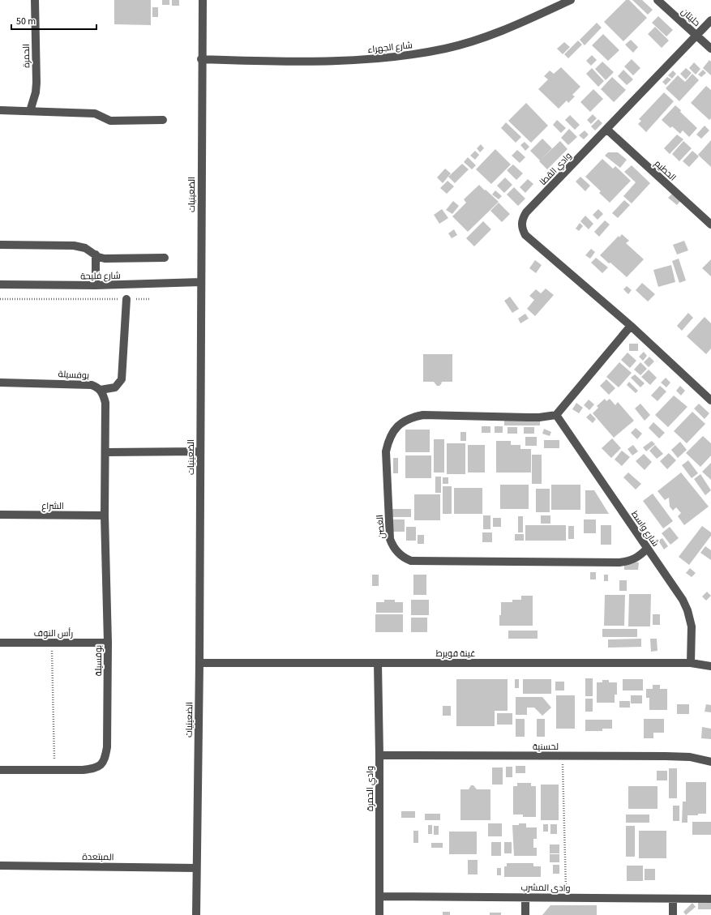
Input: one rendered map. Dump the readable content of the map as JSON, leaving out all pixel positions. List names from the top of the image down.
{
  "streets": {
    "street": [
      "حليتان",
      "شارع الجهراء",
      "الحمرة",
      "وادي القطا",
      "الحطيم",
      "الضعينيات",
      "شارع فليحة",
      "بوفسيلة",
      "الشراع",
      "الغصن",
      "شارع واسط",
      "رأس النوف",
      "غينة فويرط",
      "لحسنية",
      "وادي الحمرة",
      "المبتعدة",
      "وادى المشرب"
    ]
  },
  "crossings": [
    ["حليتان", "وادي القطا"],
    ["شارع الجهراء", "الضعينيات"],
    ["وادي القطا", "الحطيم"],
    ["الضعينيات", "شارع فليحة"],
    ["الضعينيات", "غينة فويرط"],
    ["الضعينيات", "المبتعدة"],
    ["بوفسيلة", "الشراع"],
    ["بوفسيلة", "رأس النوف"],
    ["الغصن", "شارع واسط"],
    ["شارع واسط", "غينة فويرط"],
    ["غينة فويرط", "وادي الحمرة"],
    ["لحسنية", "وادي الحمرة"],
    ["وادي الحمرة", "وادى المشرب"]
  ],
  "scale_bar": "50 m"
}
